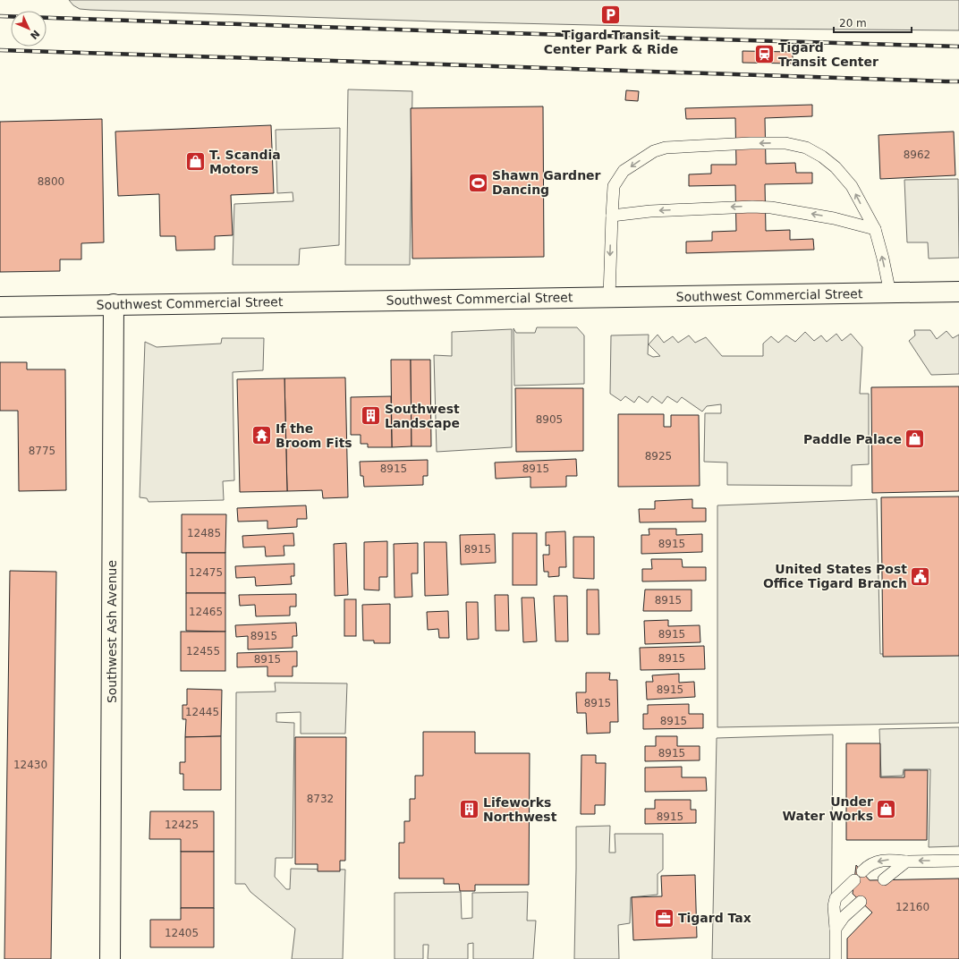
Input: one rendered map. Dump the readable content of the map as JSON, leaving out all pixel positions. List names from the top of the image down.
{
  "streets": {
    "street": ["Southwest Commercial Street", "Southwest Ash Avenue"]
  },
  "crossings": [
    ["Southwest Commercial Street", "Southwest Ash Avenue"]
  ],
  "places": {
    "parking": ["Tigard Transit Center Park & Ride"],
    "station": ["Tigard Transit Center"],
    "shop": ["T. Scandia Motors", "Paddle Palace", "Under Water Works"],
    "sports": ["Shawn Gardner Dancing"],
    "building": ["Southwest Landscape", "Lifeworks Northwest"],
    "temple": ["If the Broom Fits"],
    "public building": ["United States Post Office Tigard Branch"],
    "office": ["Tigard Tax"]
  },
  "house_numbers": [
    "8962",
    "8800",
    "8905",
    "8775",
    "8925",
    "8915",
    "8915",
    "12485",
    "8915",
    "8915",
    "12475",
    "8915",
    "12465",
    "8915",
    "8915",
    "12455",
    "8915",
    "8915",
    "8915",
    "8915",
    "12445",
    "8915",
    "8915",
    "12430",
    "8732",
    "8915",
    "12425",
    "12160",
    "12405"
  ],
  "scale_bar": "20 m",
  "north": "bottom right"
}
